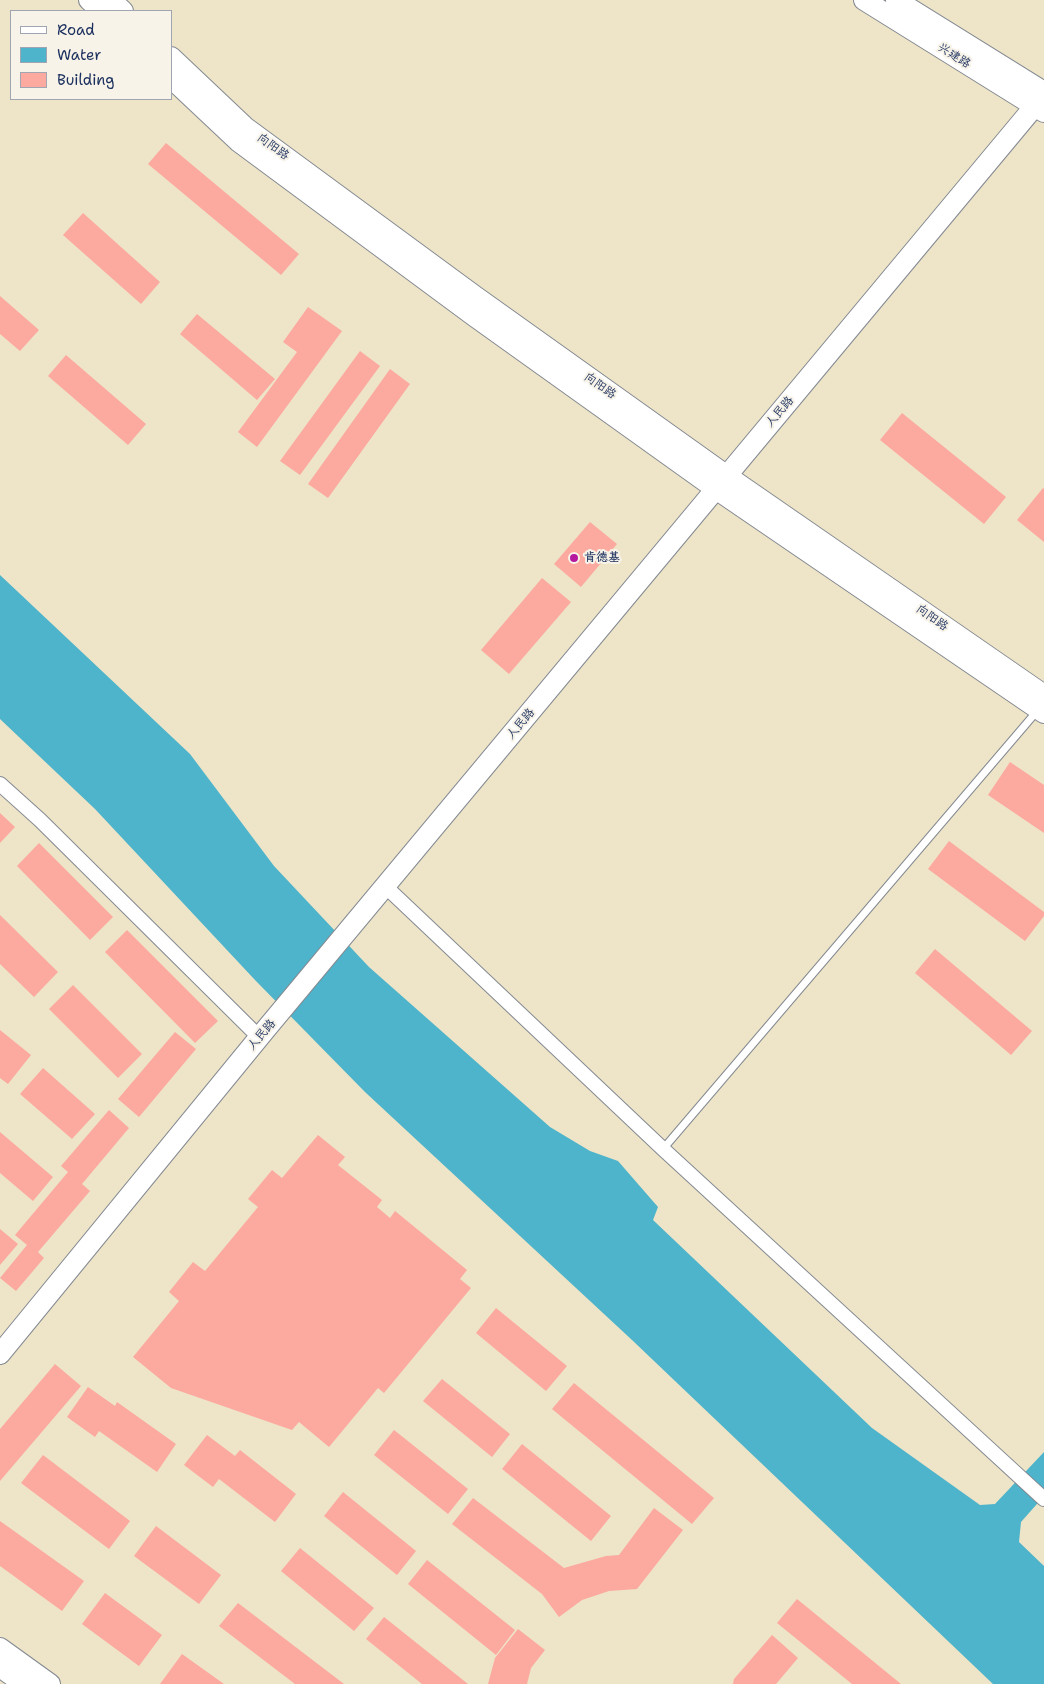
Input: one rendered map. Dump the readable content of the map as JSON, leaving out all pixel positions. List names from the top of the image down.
{
  "streets": {
    "street": ["兴建路", "向阳路", "人民路"]
  },
  "crossings": [
    ["兴建路", "人民路"],
    ["向阳路", "人民路"]
  ],
  "places": ["肯德基"],
  "legend": ["Road", "Water", "Building"]
}
